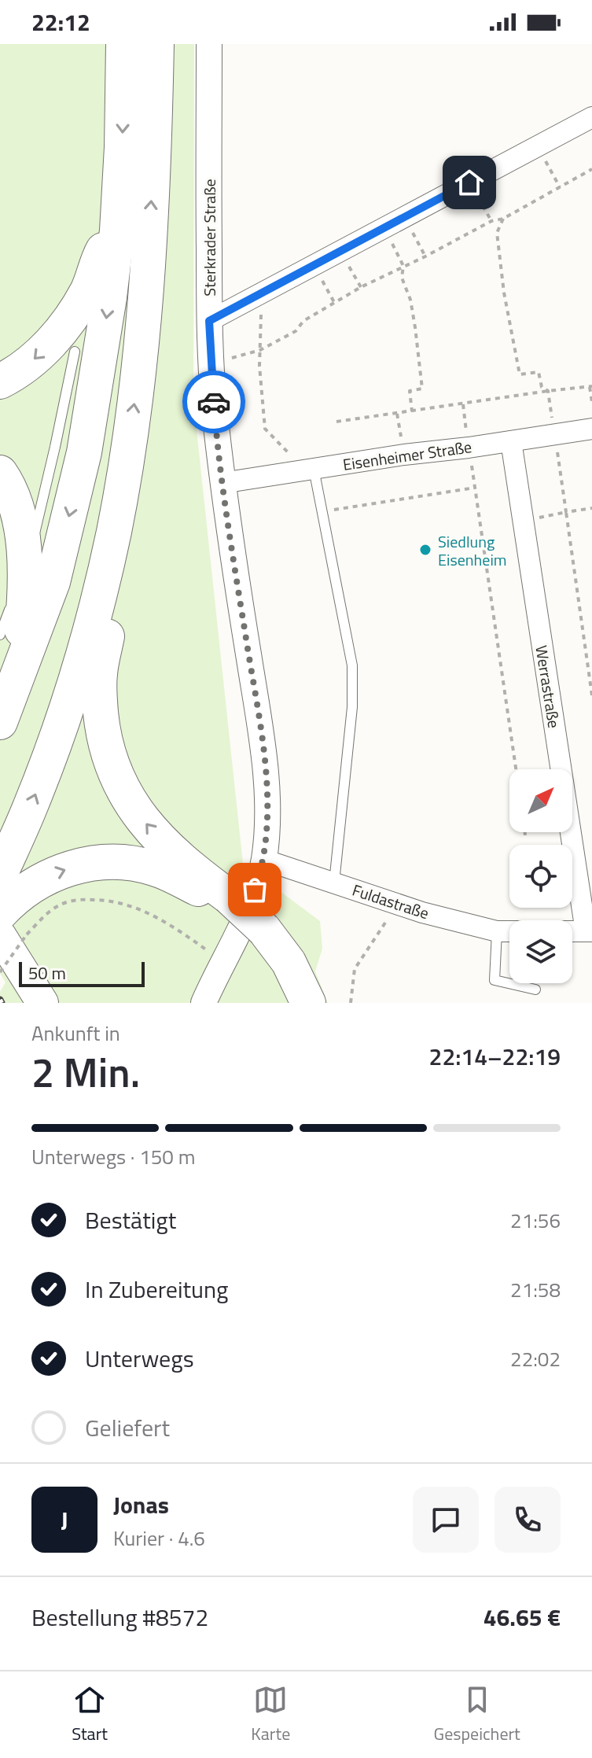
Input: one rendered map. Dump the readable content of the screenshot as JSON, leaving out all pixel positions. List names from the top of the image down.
{
  "streets": {
    "street": [
      "Sterkrader Straße",
      "Eisenheimer Straße",
      "Werrastraße",
      "Fuldastraße"
    ]
  },
  "crossings": [
    ["Sterkrader Straße", "Eisenheimer Straße"],
    ["Sterkrader Straße", "Fuldastraße"],
    ["Eisenheimer Straße", "Werrastraße"]
  ],
  "places": ["Siedlung Eisenheim"],
  "scale_bar": "50 m",
  "north": "top right",
  "page": {
    "status": "22:12",
    "scale": "50 m",
    "heading": ["2 Min.", "Ankunft in", "22:14–22:19"],
    "panel": [
      "Jonas",
      "Kurier · 4.6",
      "Bestellung #8572",
      "46.65 €"
    ],
    "bar": "Unterwegs · 150 m",
    "list": [
      ["Bestätigt", "21:56"],
      ["In Zubereitung", "21:58"],
      ["Unterwegs", "22:02"],
      "Geliefert"
    ],
    "round": "J",
    "tabs": ["Start", "Karte", "Gespeichert"]
  }
}
